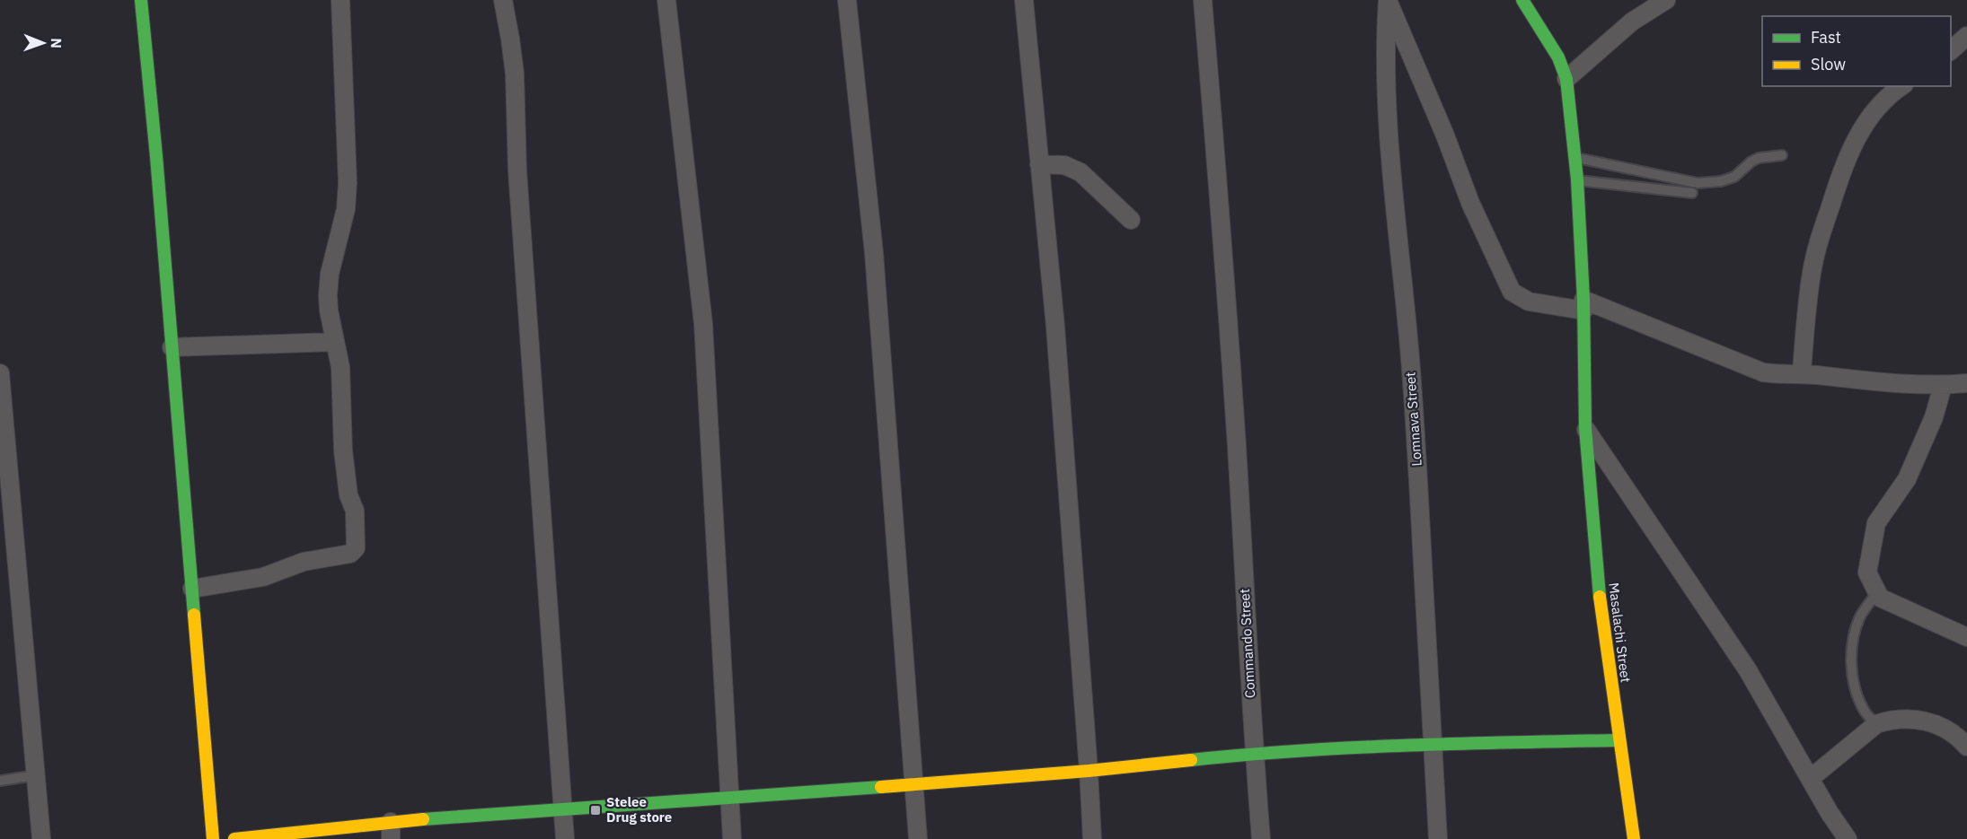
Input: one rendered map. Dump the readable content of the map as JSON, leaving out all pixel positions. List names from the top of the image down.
{
  "streets": {
    "street": ["Lomnava Street", "Masalachi Street", "Commando Street"]
  },
  "places": {
    "transit": ["Stelee Drug store"]
  },
  "legend": ["Fast", "Slow"],
  "north": "right"
}
